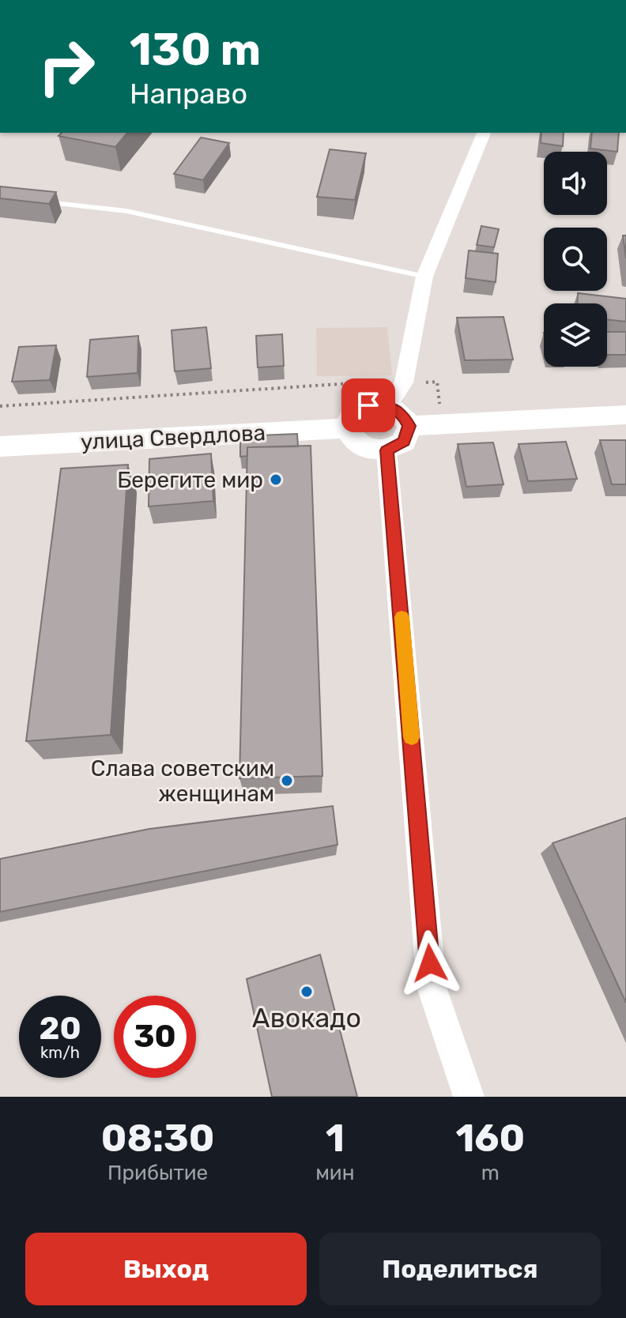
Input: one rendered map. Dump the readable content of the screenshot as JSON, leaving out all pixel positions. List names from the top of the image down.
{
  "streets": {
    "street": ["улица Свердлова"]
  },
  "places": ["Берегите мир", "Слава советским женщинам", "Авокадо"],
  "page": {
    "turn": ["130 m", "Направо"],
    "speed": "20 km/h",
    "limit": "30",
    "eta": [
      "08:30",
      "Прибытие",
      "1",
      "мин",
      "160",
      "m"
    ],
    "buttons": ["Выход", "Поделиться"]
  }
}
